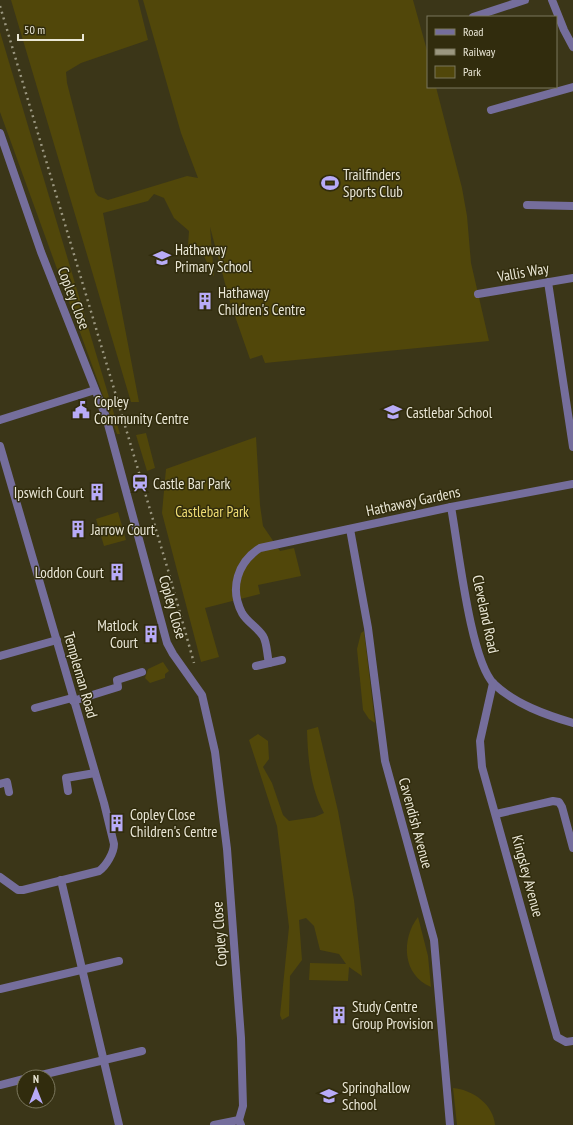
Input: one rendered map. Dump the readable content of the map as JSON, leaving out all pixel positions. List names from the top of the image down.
{
  "streets": {
    "street": [
      "Vallis Way",
      "Copley Close",
      "Hathaway Gardens",
      "Cleveland Road",
      "Templeman Road",
      "Cavendish Avenue",
      "Kingsley Avenue"
    ]
  },
  "crossings": [
    ["Hathaway Gardens", "Cleveland Road"],
    ["Hathaway Gardens", "Cavendish Avenue"]
  ],
  "parks": ["Castlebar Park"],
  "places": {
    "sports": ["Trailfinders Sports Club"],
    "school or university": ["Hathaway Primary School", "Castlebar School", "Springhallow School"],
    "building": [
      "Hathaway Children's Centre",
      "Ipswich Court",
      "Jarrow Court",
      "Loddon Court",
      "Matlock Court",
      "Copley Close Children's Centre",
      "Study Centre Group Provision"
    ],
    "public building": ["Copley Community Centre"],
    "station": ["Castle Bar Park"]
  },
  "legend": ["Road", "Railway", "Park"],
  "scale_bar": "50 m",
  "north": "top"
}
